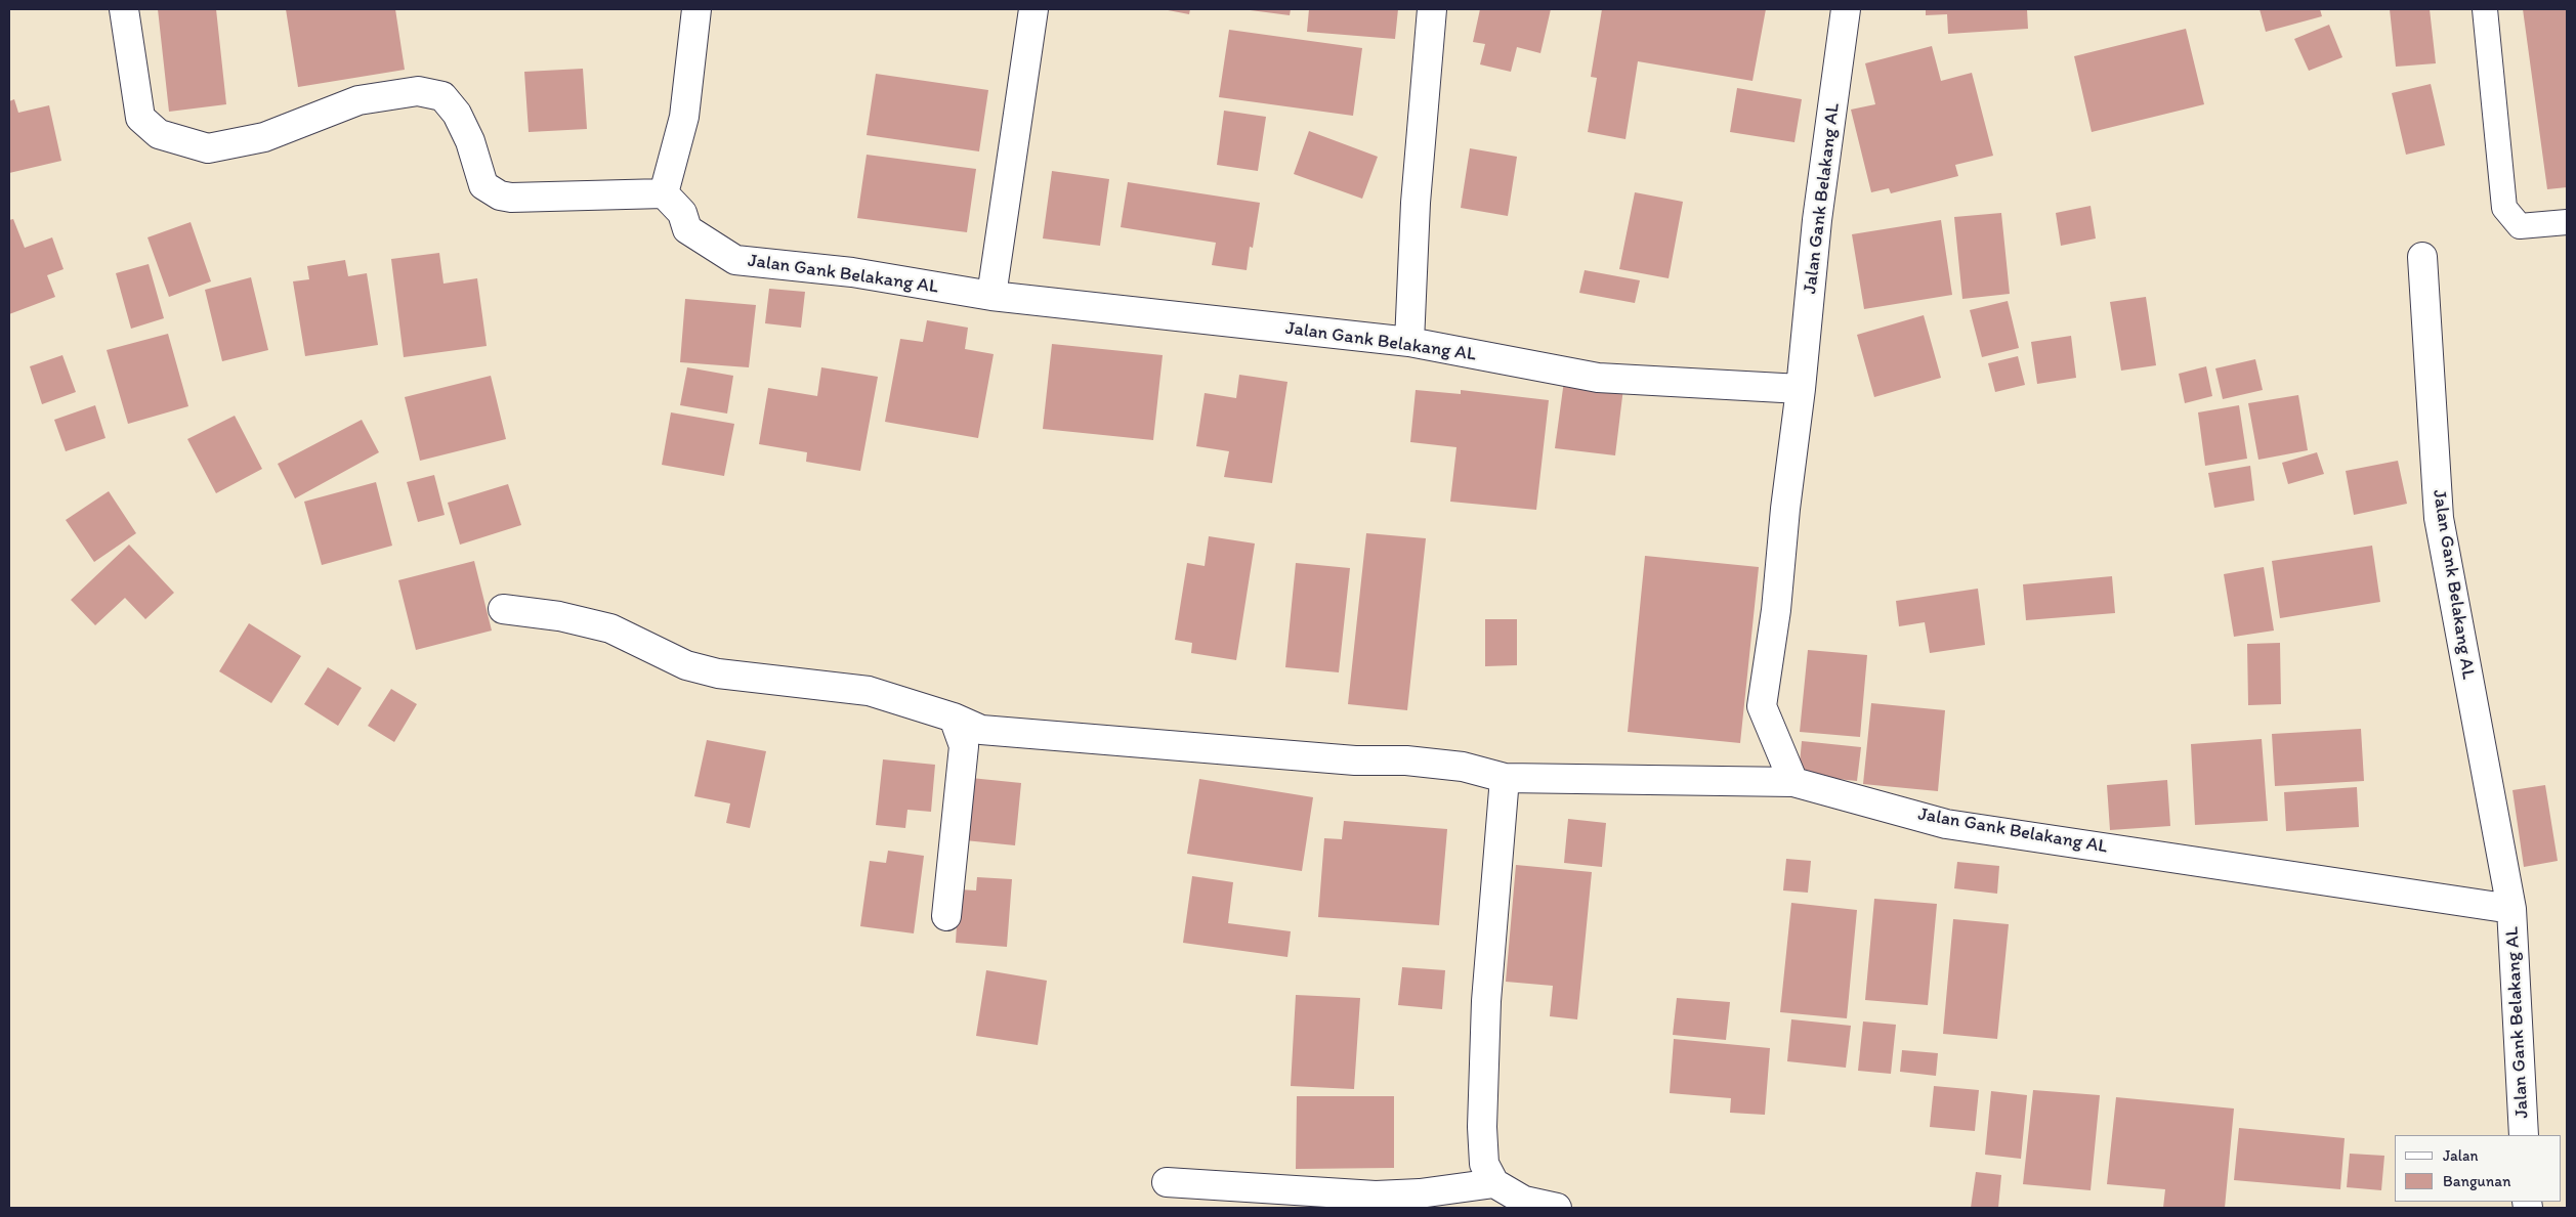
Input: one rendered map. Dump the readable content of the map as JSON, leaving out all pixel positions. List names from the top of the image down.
{
  "streets": {
    "street": ["Jalan Gank Belakang AL"]
  },
  "legend": ["Jalan", "Bangunan"]
}
